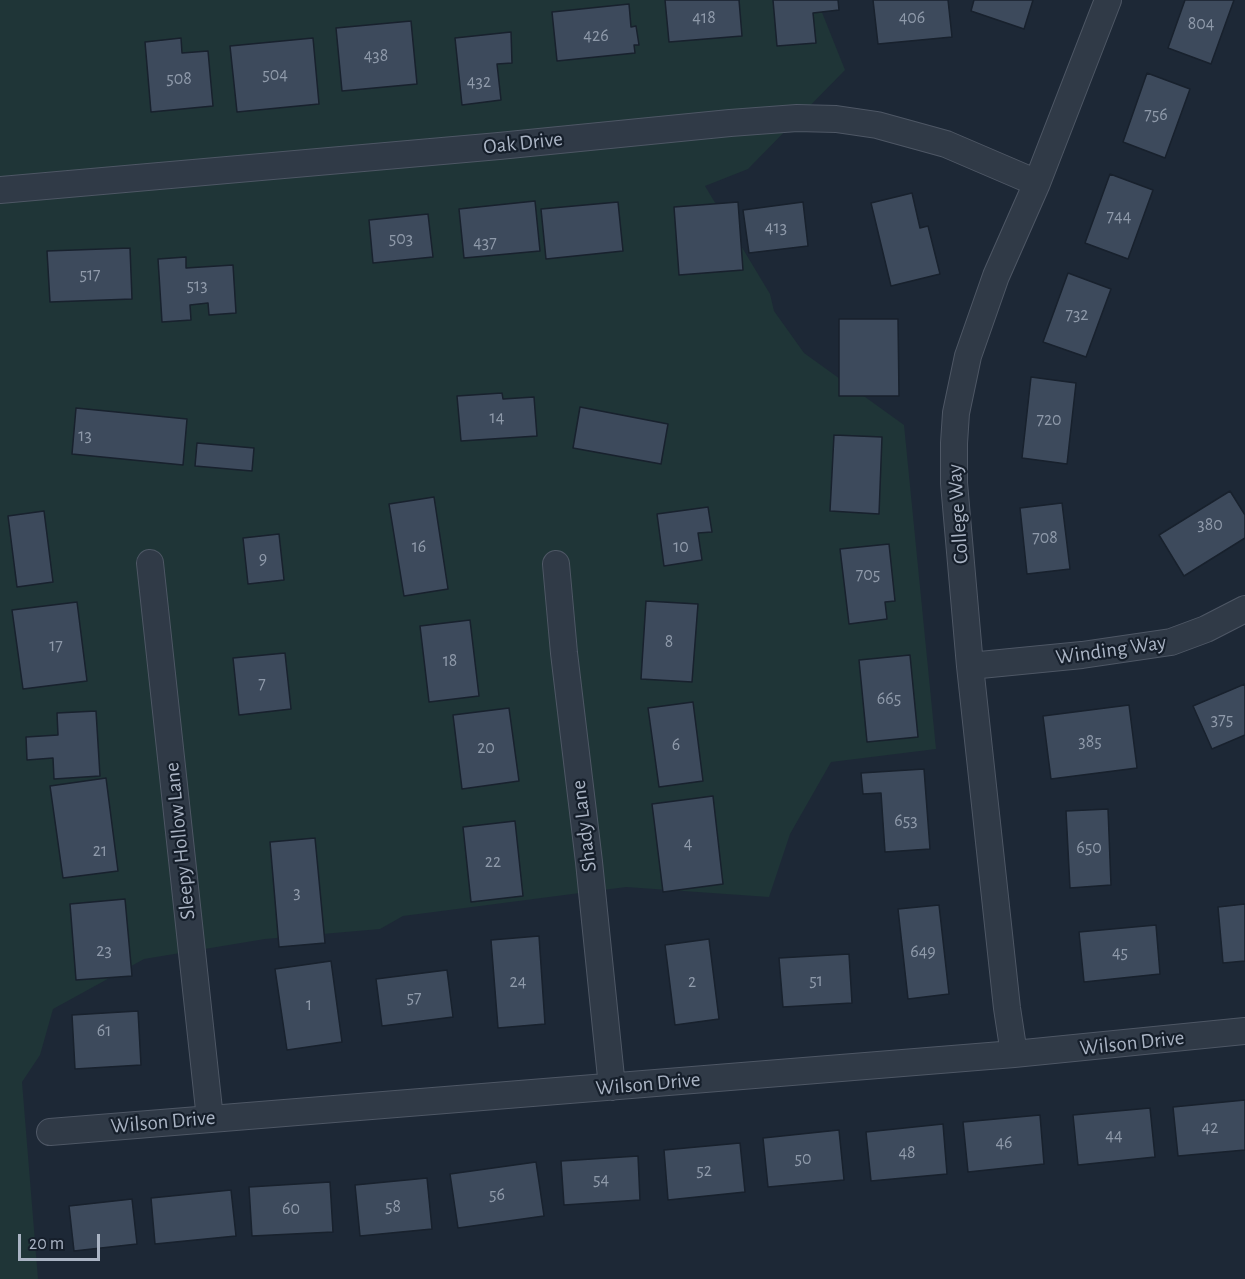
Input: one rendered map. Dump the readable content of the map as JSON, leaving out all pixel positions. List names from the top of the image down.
{
  "streets": {
    "street": [
      "Oak Drive",
      "College Way",
      "Winding Way",
      "Shady Lane",
      "Sleepy Hollow Lane",
      "Wilson Drive"
    ]
  },
  "crossings": [
    ["Oak Drive", "College Way"],
    ["College Way", "Winding Way"],
    ["College Way", "Wilson Drive"],
    ["Shady Lane", "Wilson Drive"],
    ["Sleepy Hollow Lane", "Wilson Drive"]
  ],
  "house_numbers": [
    "418",
    "406",
    "804",
    "426",
    "438",
    "504",
    "508",
    "432",
    "756",
    "744",
    "413",
    "503",
    "437",
    "517",
    "513",
    "732",
    "14",
    "720",
    "13",
    "380",
    "708",
    "16",
    "10",
    "9",
    "705",
    "8",
    "17",
    "18",
    "7",
    "665",
    "375",
    "385",
    "6",
    "20",
    "653",
    "4",
    "650",
    "21",
    "22",
    "3",
    "23",
    "649",
    "45",
    "51",
    "24",
    "2",
    "57",
    "1",
    "61",
    "42",
    "44",
    "46",
    "48",
    "50",
    "52",
    "54",
    "56",
    "58",
    "60"
  ],
  "scale_bar": "20 m"
}
